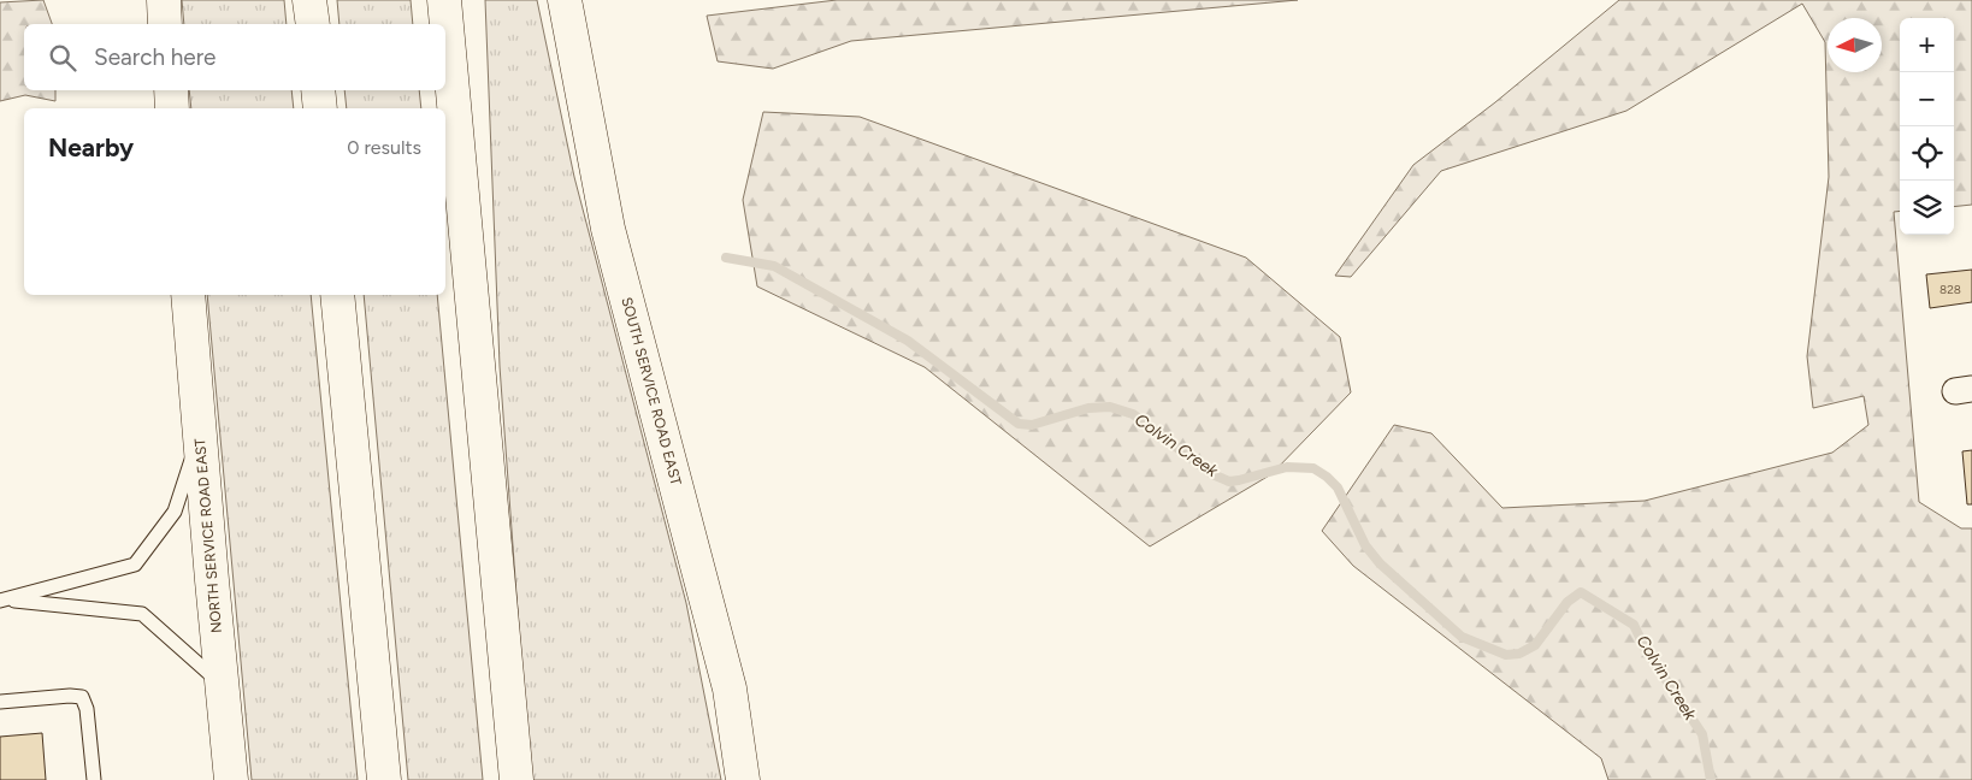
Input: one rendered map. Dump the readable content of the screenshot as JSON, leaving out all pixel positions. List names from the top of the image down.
{
  "streets": {
    "main road": ["SOUTH SERVICE ROAD EAST", "NORTH SERVICE ROAD EAST"]
  },
  "water": ["Colvin Creek"],
  "house_numbers": ["828"],
  "north": "left",
  "page": {
    "map_buttons": ["+", "−"],
    "search": "Search here",
    "heading": ["Nearby", "0 results"]
  }
}
